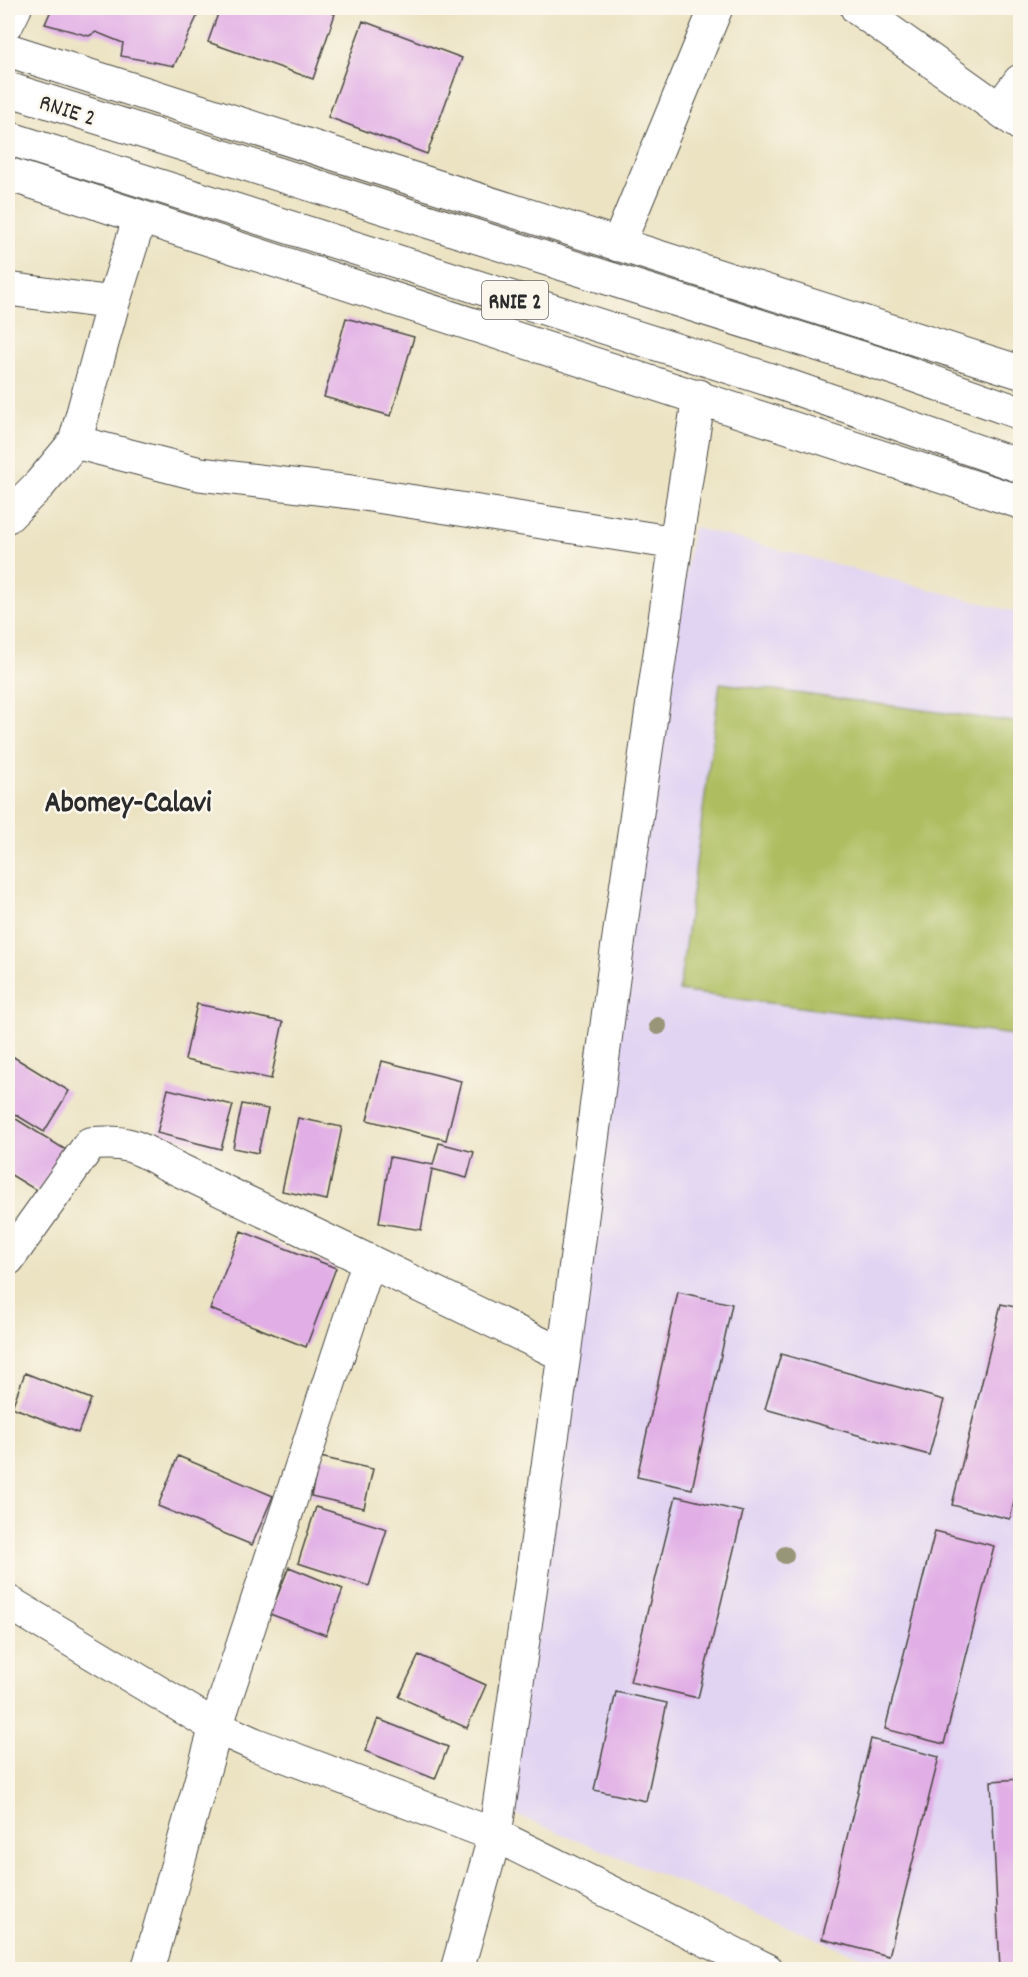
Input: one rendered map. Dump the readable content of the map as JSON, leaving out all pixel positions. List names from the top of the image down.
{
  "streets": {
    "main road": ["RNIE 2"]
  },
  "districts": ["Abomey-Calavi"]
}
